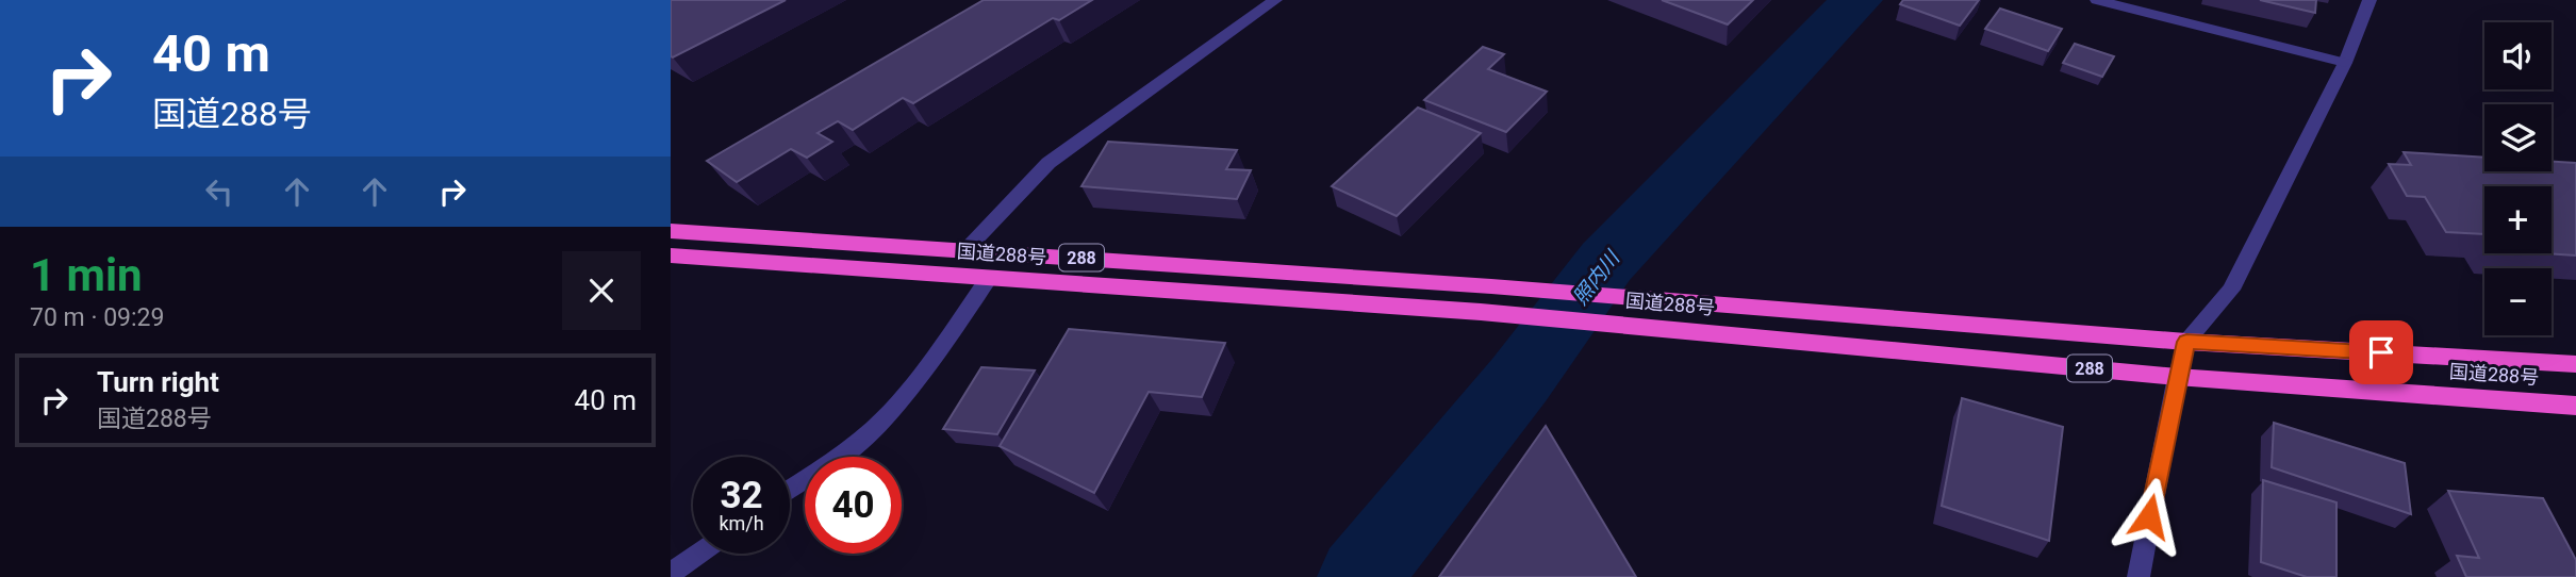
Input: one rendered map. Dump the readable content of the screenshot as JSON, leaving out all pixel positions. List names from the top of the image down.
{
  "streets": {
    "highway": ["国道288号", "288"]
  },
  "water": ["照内川"],
  "page": {
    "turn": ["40 m", "国道288号"],
    "map_buttons": ["+", "−"],
    "heading": ["1 min", "70 m · 09:29"],
    "list": [
      {
        "name": "Turn right",
        "note": "国道288号",
        "value": "40 m"
      }
    ],
    "speed": "32 km/h",
    "limit": "40"
  }
}
